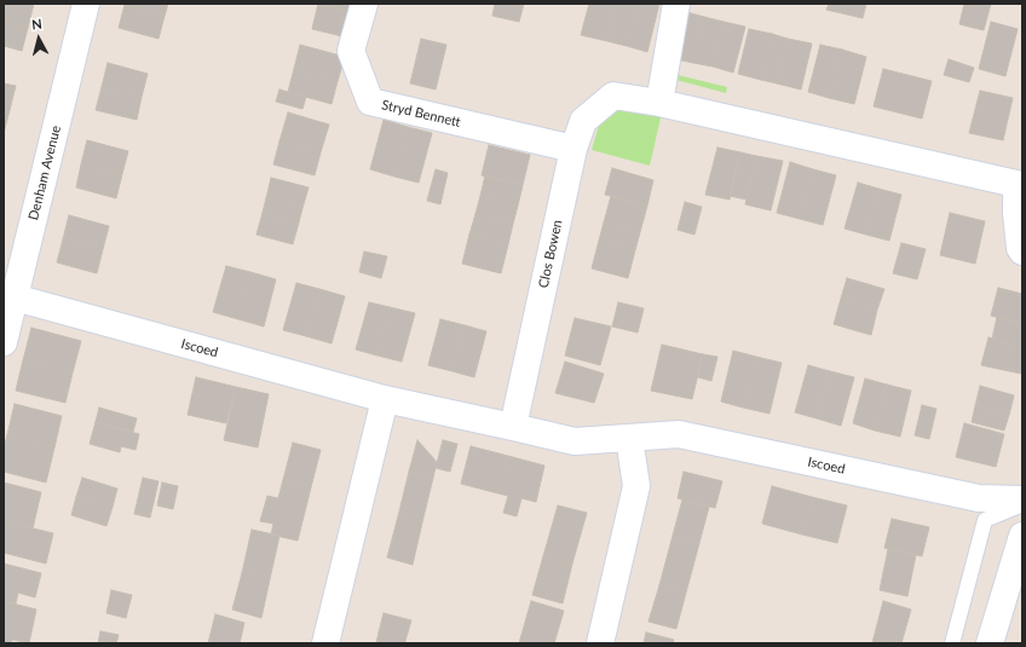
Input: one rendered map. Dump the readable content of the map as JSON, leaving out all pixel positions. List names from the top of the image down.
{
  "streets": {
    "street": [
      "Stryd Bennett",
      "Denham Avenue",
      "Clos Bowen",
      "Iscoed"
    ]
  },
  "crossings": [
    ["Stryd Bennett", "Clos Bowen"],
    ["Denham Avenue", "Iscoed"],
    ["Clos Bowen", "Iscoed"]
  ],
  "north": "top"
}
